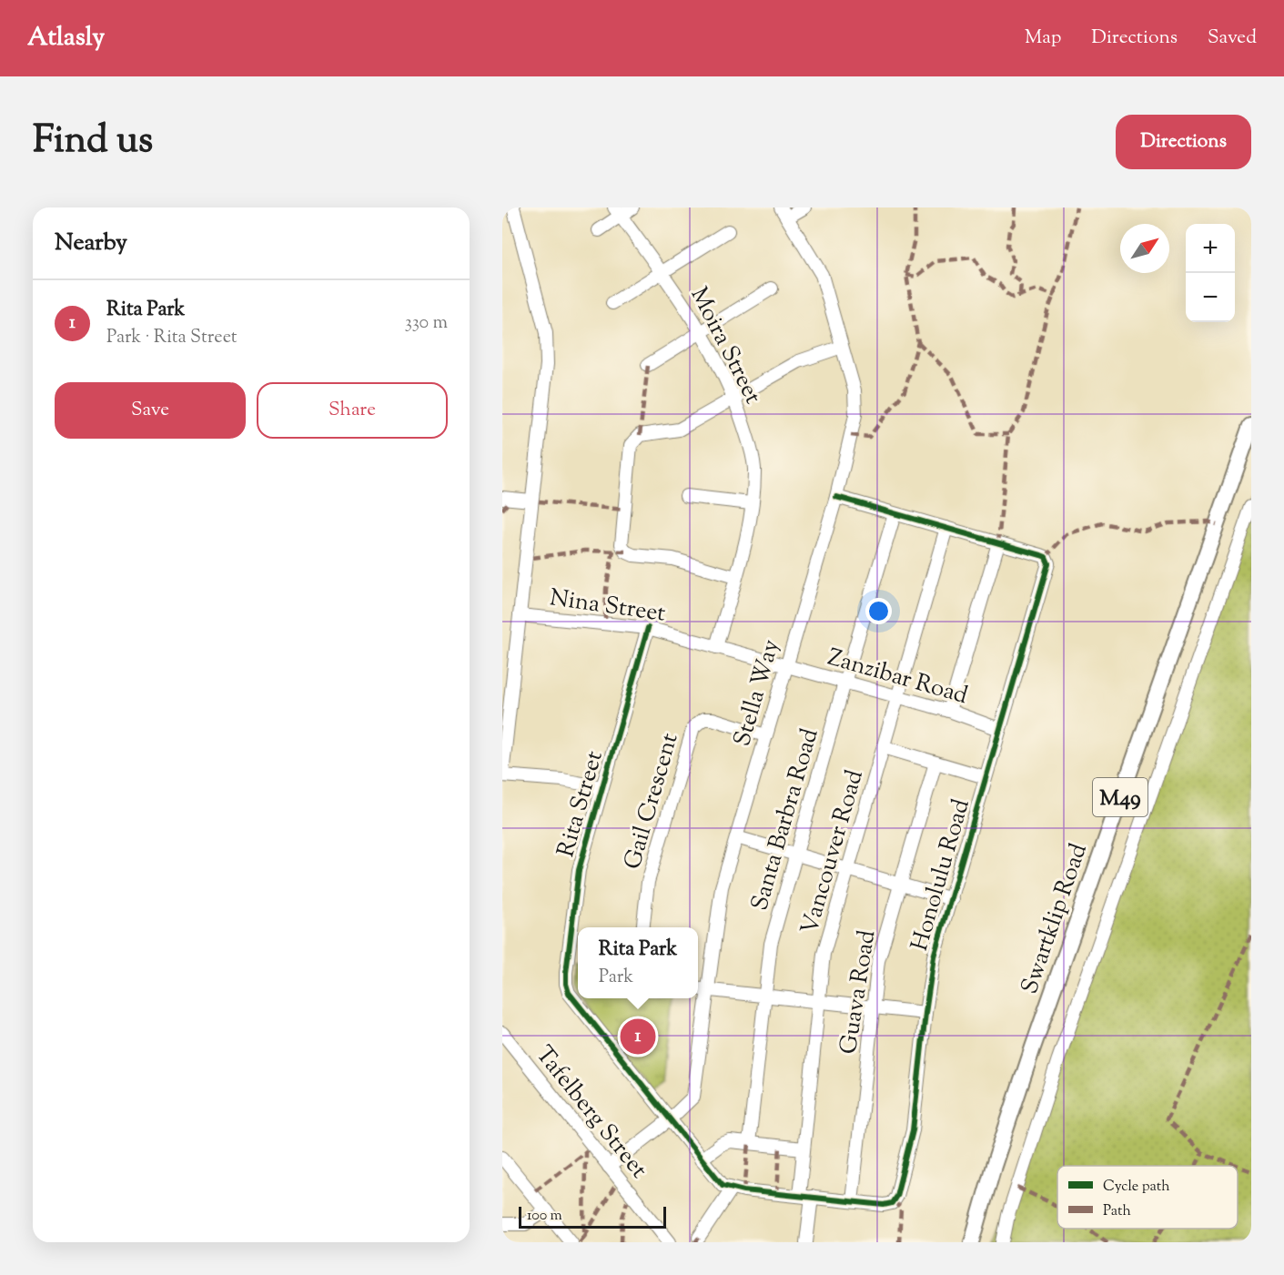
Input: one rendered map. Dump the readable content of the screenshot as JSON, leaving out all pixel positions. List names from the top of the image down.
{
  "streets": {
    "main road": ["M49", "Swartklip Road"],
    "street": [
      "Moira Street",
      "Nina Street",
      "Zanzibar Road",
      "Stella Way",
      "Gail Crescent",
      "Rita Street",
      "Santa Barbra Road",
      "Vancouver Road",
      "Honolulu Road",
      "Guava Road",
      "Tafelberg Street"
    ]
  },
  "crossings": [
    ["Moira Street", "Nina Street"],
    ["Nina Street", "Zanzibar Road"],
    ["Nina Street", "Stella Way"],
    ["Nina Street", "Rita Street"],
    ["Zanzibar Road", "Stella Way"],
    ["Zanzibar Road", "Santa Barbra Road"],
    ["Zanzibar Road", "Vancouver Road"],
    ["Zanzibar Road", "Honolulu Road"],
    ["Stella Way", "Gail Crescent"],
    ["Stella Way", "Rita Street"],
    ["Stella Way", "Honolulu Road"],
    ["Stella Way", "Tafelberg Street"],
    ["Santa Barbra Road", "Honolulu Road"],
    ["Vancouver Road", "Honolulu Road"],
    ["Honolulu Road", "Guava Road"]
  ],
  "legend": ["Cycle path", "Path"],
  "scale_bar": "100 m",
  "north": "top right",
  "page": {
    "header": "Atlasly",
    "nav": ["Map", "Directions", "Saved"],
    "title": "Find us",
    "buttons": [
      "Directions",
      ["Save", "Share"]
    ],
    "heading": "Nearby",
    "map_buttons": ["+", "−"],
    "list": [
      {
        "mark": "1",
        "name": "Rita Park",
        "note": "Park · Rita Street",
        "value": "330 m"
      }
    ],
    "popup": ["Rita Park", "Park"],
    "pins": "1",
    "scale": "100 m"
  }
}
